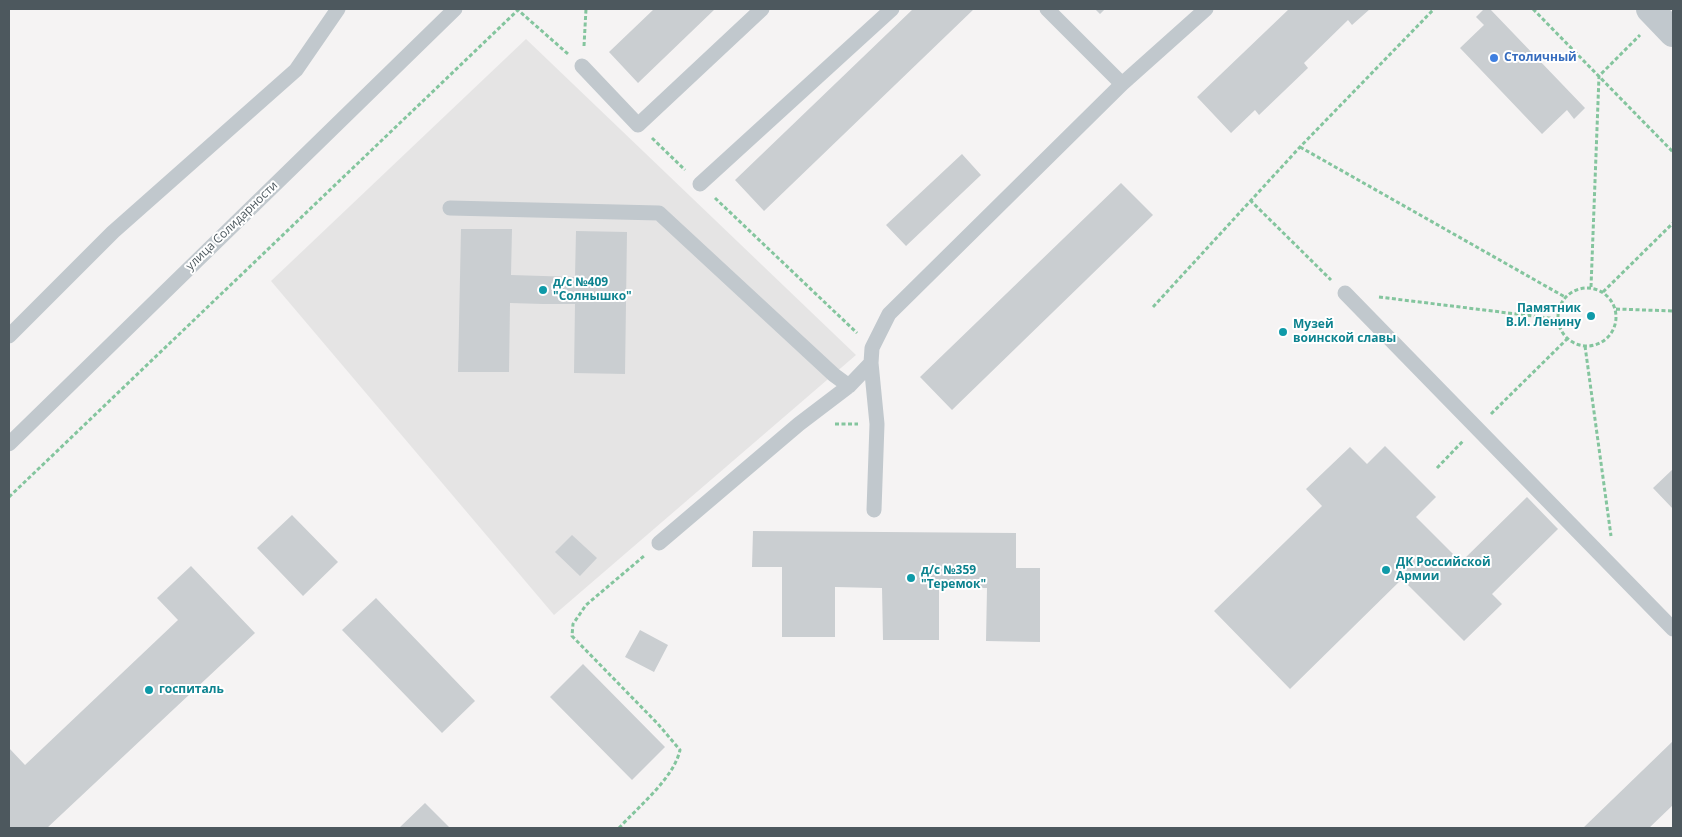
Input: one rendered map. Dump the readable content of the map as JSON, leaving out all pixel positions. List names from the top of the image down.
{
  "streets": {
    "lane": ["улица Солидарности"]
  },
  "places": [
    "Столичный",
    "д/с №409 \"Солнышко\"",
    "Памятник В.И. Ленину",
    "Музей воинской славы",
    "ДК Российской Армии",
    "д/с №359 \"Теремок\"",
    "госпиталь"
  ]
}
